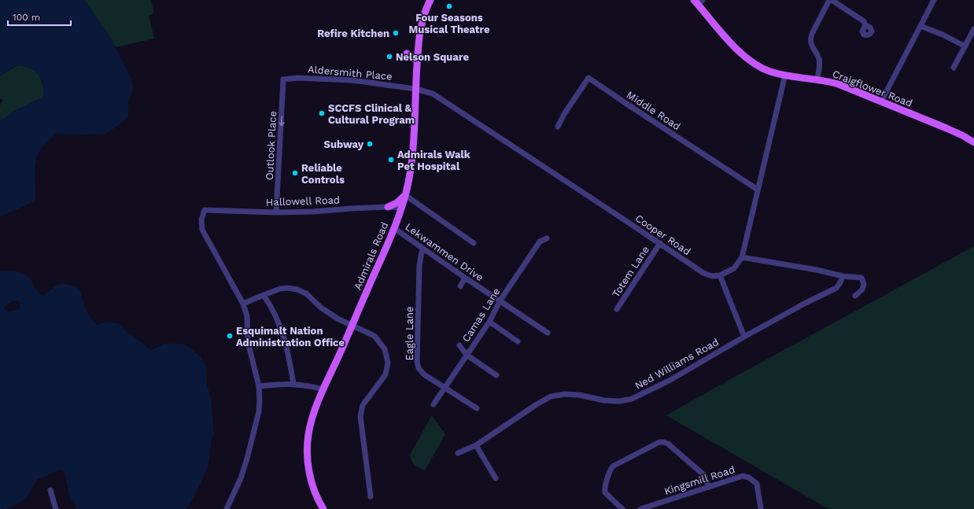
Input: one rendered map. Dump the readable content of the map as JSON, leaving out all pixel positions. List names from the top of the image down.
{
  "streets": {
    "main road": ["Craigflower Road", "Admirals Road"],
    "street": [
      "Aldersmith Place",
      "Middle Road",
      "Outlook Place",
      "Hallowell Road",
      "Cooper Road",
      "Lekwammen Drive",
      "Totem Lane",
      "Camas Lane",
      "Eagle Lane",
      "Ned Williams Road",
      "Kingsmill Road"
    ]
  },
  "crossings": [
    ["Aldersmith Place", "Outlook Place"],
    ["Aldersmith Place", "Cooper Road"],
    ["Aldersmith Place", "Admirals Road"],
    ["Outlook Place", "Hallowell Road"],
    ["Hallowell Road", "Admirals Road"],
    ["Cooper Road", "Admirals Road"],
    ["Cooper Road", "Totem Lane"],
    ["Lekwammen Drive", "Admirals Road"],
    ["Lekwammen Drive", "Camas Lane"],
    ["Lekwammen Drive", "Eagle Lane"],
    ["Camas Lane", "Eagle Lane"]
  ],
  "one_way": ["Outlook Place"],
  "places": [
    "Four Seasons Musical Theatre",
    "Refire Kitchen",
    "Nelson Square",
    "SCCFS Clinical & Cultural Program",
    "Subway",
    "Admirals Walk Pet Hospital",
    "Reliable Controls",
    "Esquimalt Nation Administration Office"
  ],
  "scale_bar": "100 m"
}
